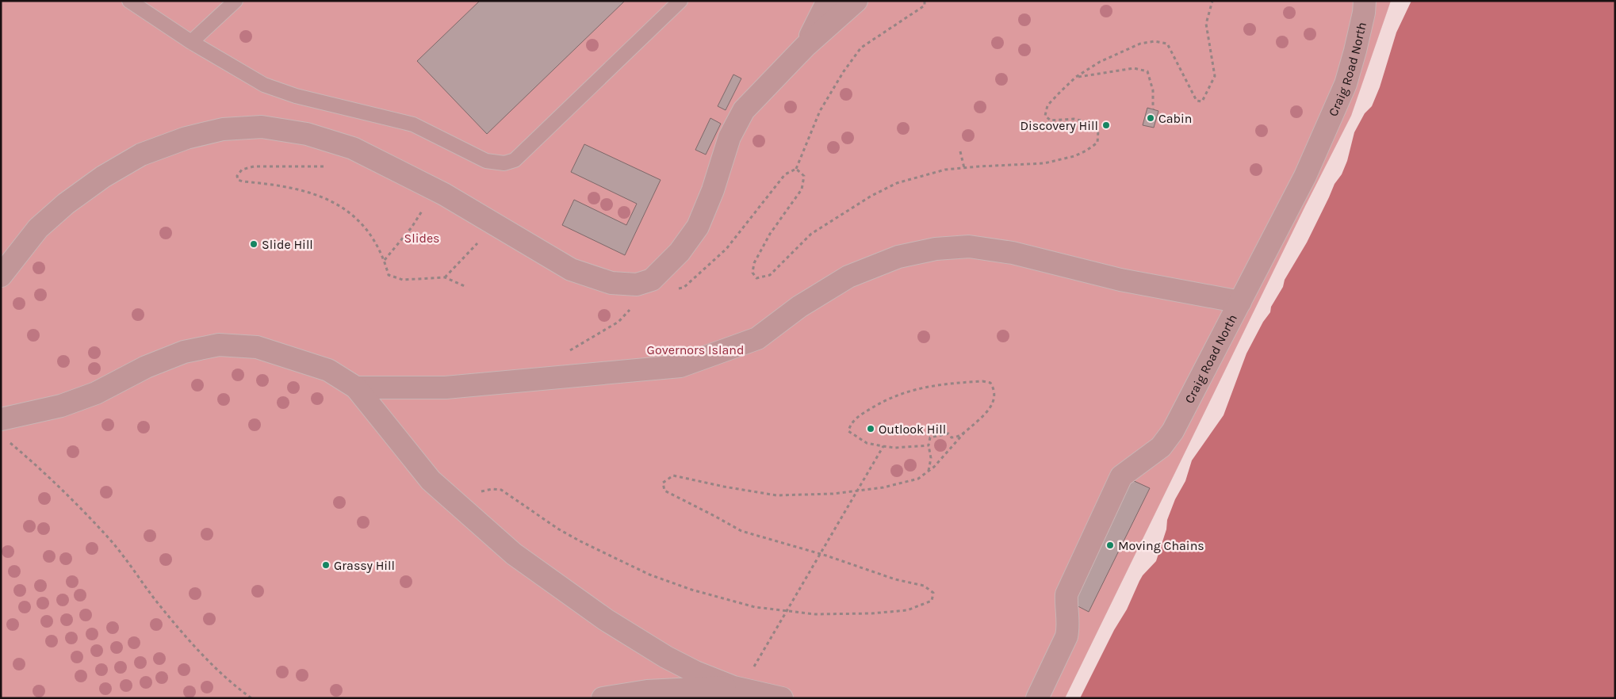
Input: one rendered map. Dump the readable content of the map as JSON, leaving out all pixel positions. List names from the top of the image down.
{
  "streets": {
    "street": ["Craig Road North"]
  },
  "parks": ["Slides", "Governors Island"],
  "places": [
    "Cabin",
    "Discovery Hill",
    "Slide Hill",
    "Outlook Hill",
    "Moving Chains",
    "Grassy Hill"
  ]
}
